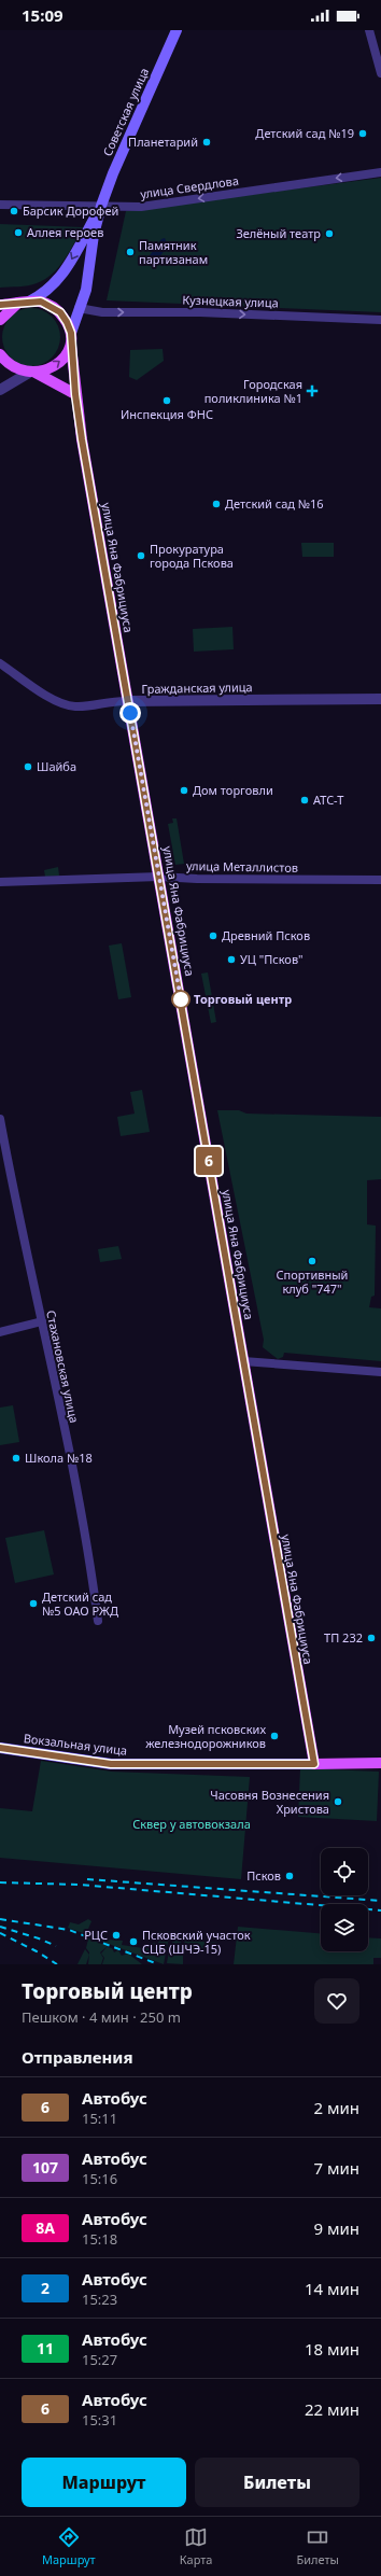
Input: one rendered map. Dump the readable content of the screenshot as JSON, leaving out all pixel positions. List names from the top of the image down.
{
  "streets": {
    "main road": ["Советская улица", "улица Яна Фабрициуса", "Вокзальная улица"],
    "street": [
      "улица Свердлова",
      "Кузнецкая улица",
      "Гражданская улица",
      "улица Металлистов",
      "Стахановская улица"
    ]
  },
  "crossings": [
    ["Советская улица", "улица Свердлова"],
    ["Советская улица", "Кузнецкая улица"],
    ["Советская улица", "улица Яна Фабрициуса"],
    ["улица Яна Фабрициуса", "Гражданская улица"],
    ["улица Яна Фабрициуса", "улица Металлистов"],
    ["улица Яна Фабрициуса", "Вокзальная улица"]
  ],
  "one_way": ["улица Свердлова", "Кузнецкая улица"],
  "parks": ["Сквер у автовокзала"],
  "places": {
    "other": [
      "Детский сад №19",
      "Планетарий",
      "Барсик Дорофей",
      "Аллея героев",
      "Зелёный театр",
      "Памятник партизанам",
      "Инспекция ФНС",
      "Детский сад №16",
      "Прокуратура города Пскова",
      "Шайба",
      "Дом торговли",
      "ATC-T",
      "Древний Псков",
      "УЦ \"Псков\"",
      "Торговый центр",
      "Спортивный клуб \"747\"",
      "Школа №18",
      "Детский сад №5 ОАО РЖД",
      "ТП 232",
      "Музей псковских железнодорожников",
      "Часовня Вознесения Христова",
      "Псков",
      "РЦС",
      "Псковский участок СЦБ (ШЧЭ-15)"
    ],
    "health": ["Городская поликлиника №1"]
  },
  "lines": ["bus line 6"],
  "page": {
    "status": "15:09",
    "on_map": "6",
    "heading": [
      ["Торговый центр", "Пешком · 4 мин · 250 m"],
      "Отправления"
    ],
    "list": [
      {
        "mark": "6",
        "name": "Автобус",
        "note": "15:11",
        "value": "2 мин"
      },
      {
        "mark": "107",
        "name": "Автобус",
        "note": "15:16",
        "value": "7 мин"
      },
      {
        "mark": "8А",
        "name": "Автобус",
        "note": "15:18",
        "value": "9 мин"
      },
      {
        "mark": "2",
        "name": "Автобус",
        "note": "15:23",
        "value": "14 мин"
      },
      {
        "mark": "11",
        "name": "Автобус",
        "note": "15:27",
        "value": "18 мин"
      },
      {
        "mark": "6",
        "name": "Автобус",
        "note": "15:31",
        "value": "22 мин"
      }
    ],
    "buttons": ["Маршрут", "Билеты"],
    "tabs": ["Маршрут", "Карта", "Билеты"]
  }
}
